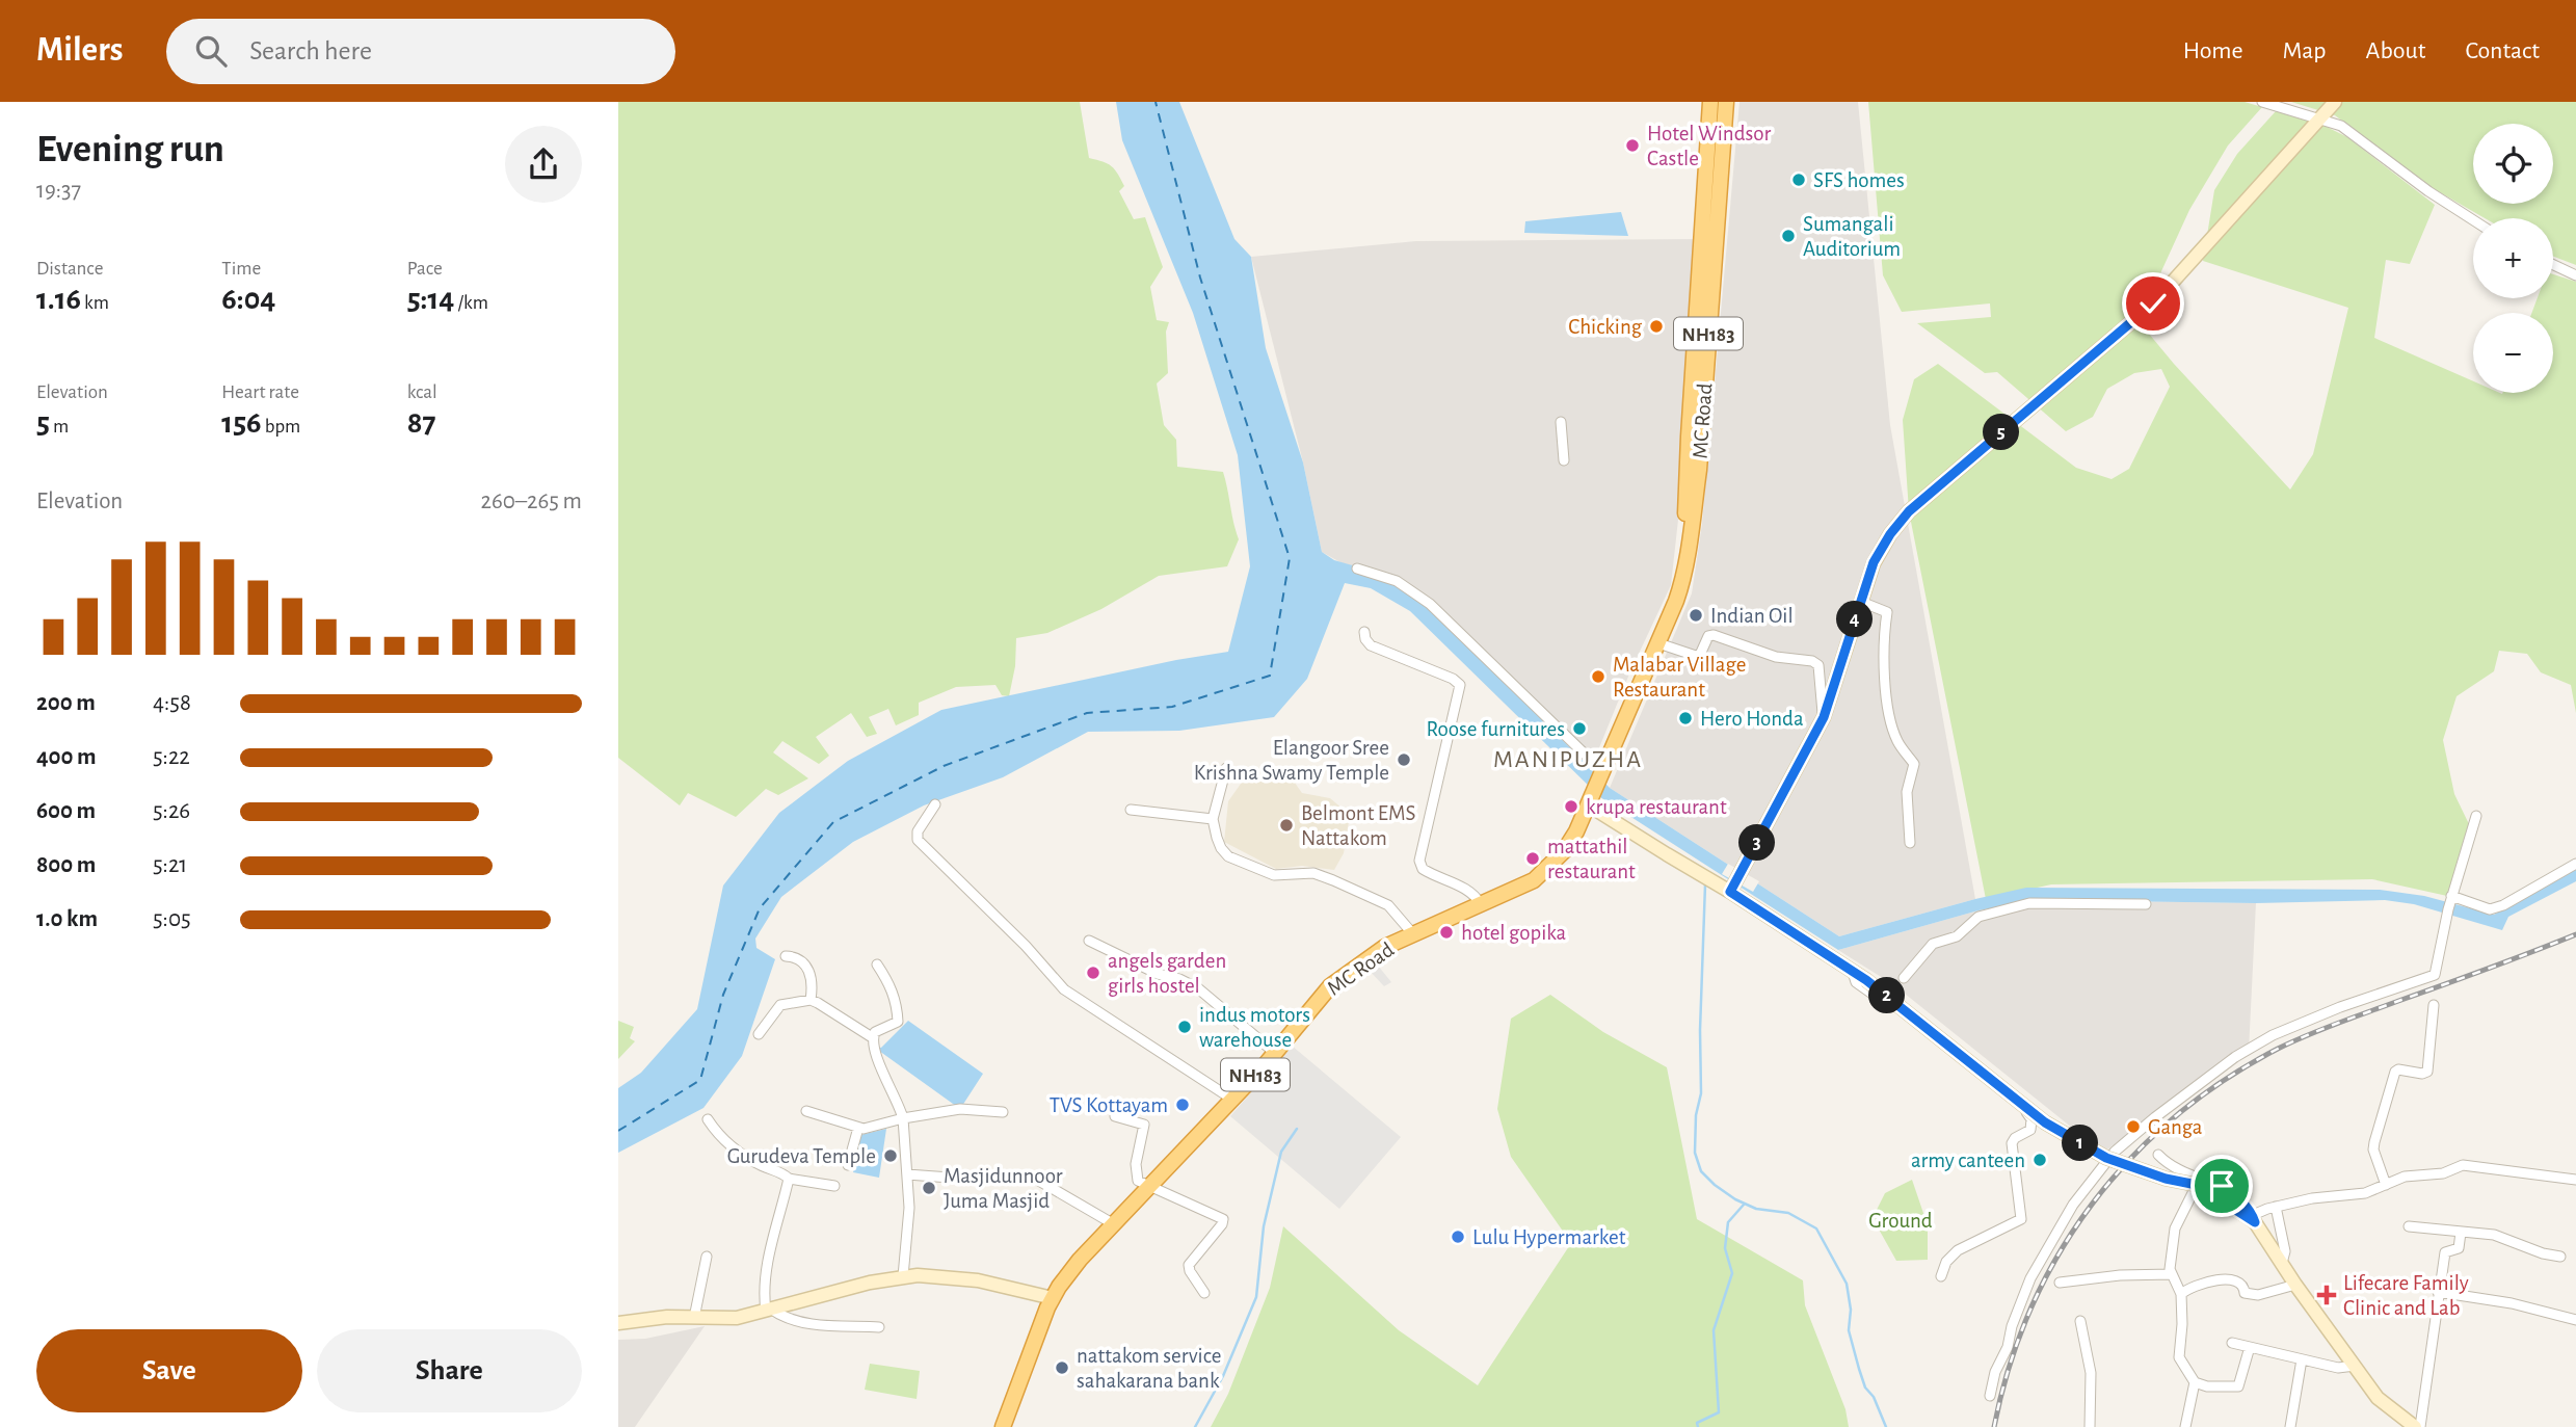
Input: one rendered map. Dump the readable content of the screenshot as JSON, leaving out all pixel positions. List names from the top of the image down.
{
  "streets": {
    "highway": ["NH183", "MC Road"]
  },
  "districts": ["MANIPUZHA"],
  "parks": ["Ground"],
  "places": {
    "other": [
      "Hotel Windsor Castle",
      "SFS homes",
      "Sumangali Auditorium",
      "Chicking",
      "Indian Oil",
      "Malabar Village Restaurant",
      "Hero Honda",
      "Roose furnitures",
      "Elangoor Sree Krishna Swamy Temple",
      "krupa restaurant",
      "Belmont EMS Nattakom",
      "mattathil restaurant",
      "hotel gopika",
      "angels garden girls hostel",
      "indus motors warehouse",
      "TVS Kottayam",
      "Ganga",
      "Gurudeva Temple",
      "army canteen",
      "Masjidunnoor Juma Masjid",
      "Lulu Hypermarket",
      "nattakom service sahakarana bank"
    ],
    "health": ["Lifecare Family Clinic and Lab"]
  },
  "page": {
    "header": "Milers",
    "search": "Search here",
    "nav": [
      "Home",
      "Map",
      "About",
      "Contact"
    ],
    "heading": ["Evening run", "19:37"],
    "map_buttons": ["+", "−"],
    "stats": [
      ["Distance", "1.16 km"],
      ["Time", "6:04"],
      ["Pace", "5:14 /km"],
      ["Elevation", "5 m"],
      ["Heart rate", "156 bpm"],
      ["kcal", "87"]
    ],
    "pins": [
      "5",
      "4",
      "3",
      "2",
      "1"
    ],
    "chart": ["Elevation", "260–265 m"],
    "list": [
      {
        "name": "200 m",
        "note": "4:58"
      },
      {
        "name": "400 m",
        "note": "5:22"
      },
      {
        "name": "600 m",
        "note": "5:26"
      },
      {
        "name": "800 m",
        "note": "5:21"
      },
      {
        "name": "1.0 km",
        "note": "5:05"
      }
    ],
    "buttons": ["Save", "Share"]
  }
}
